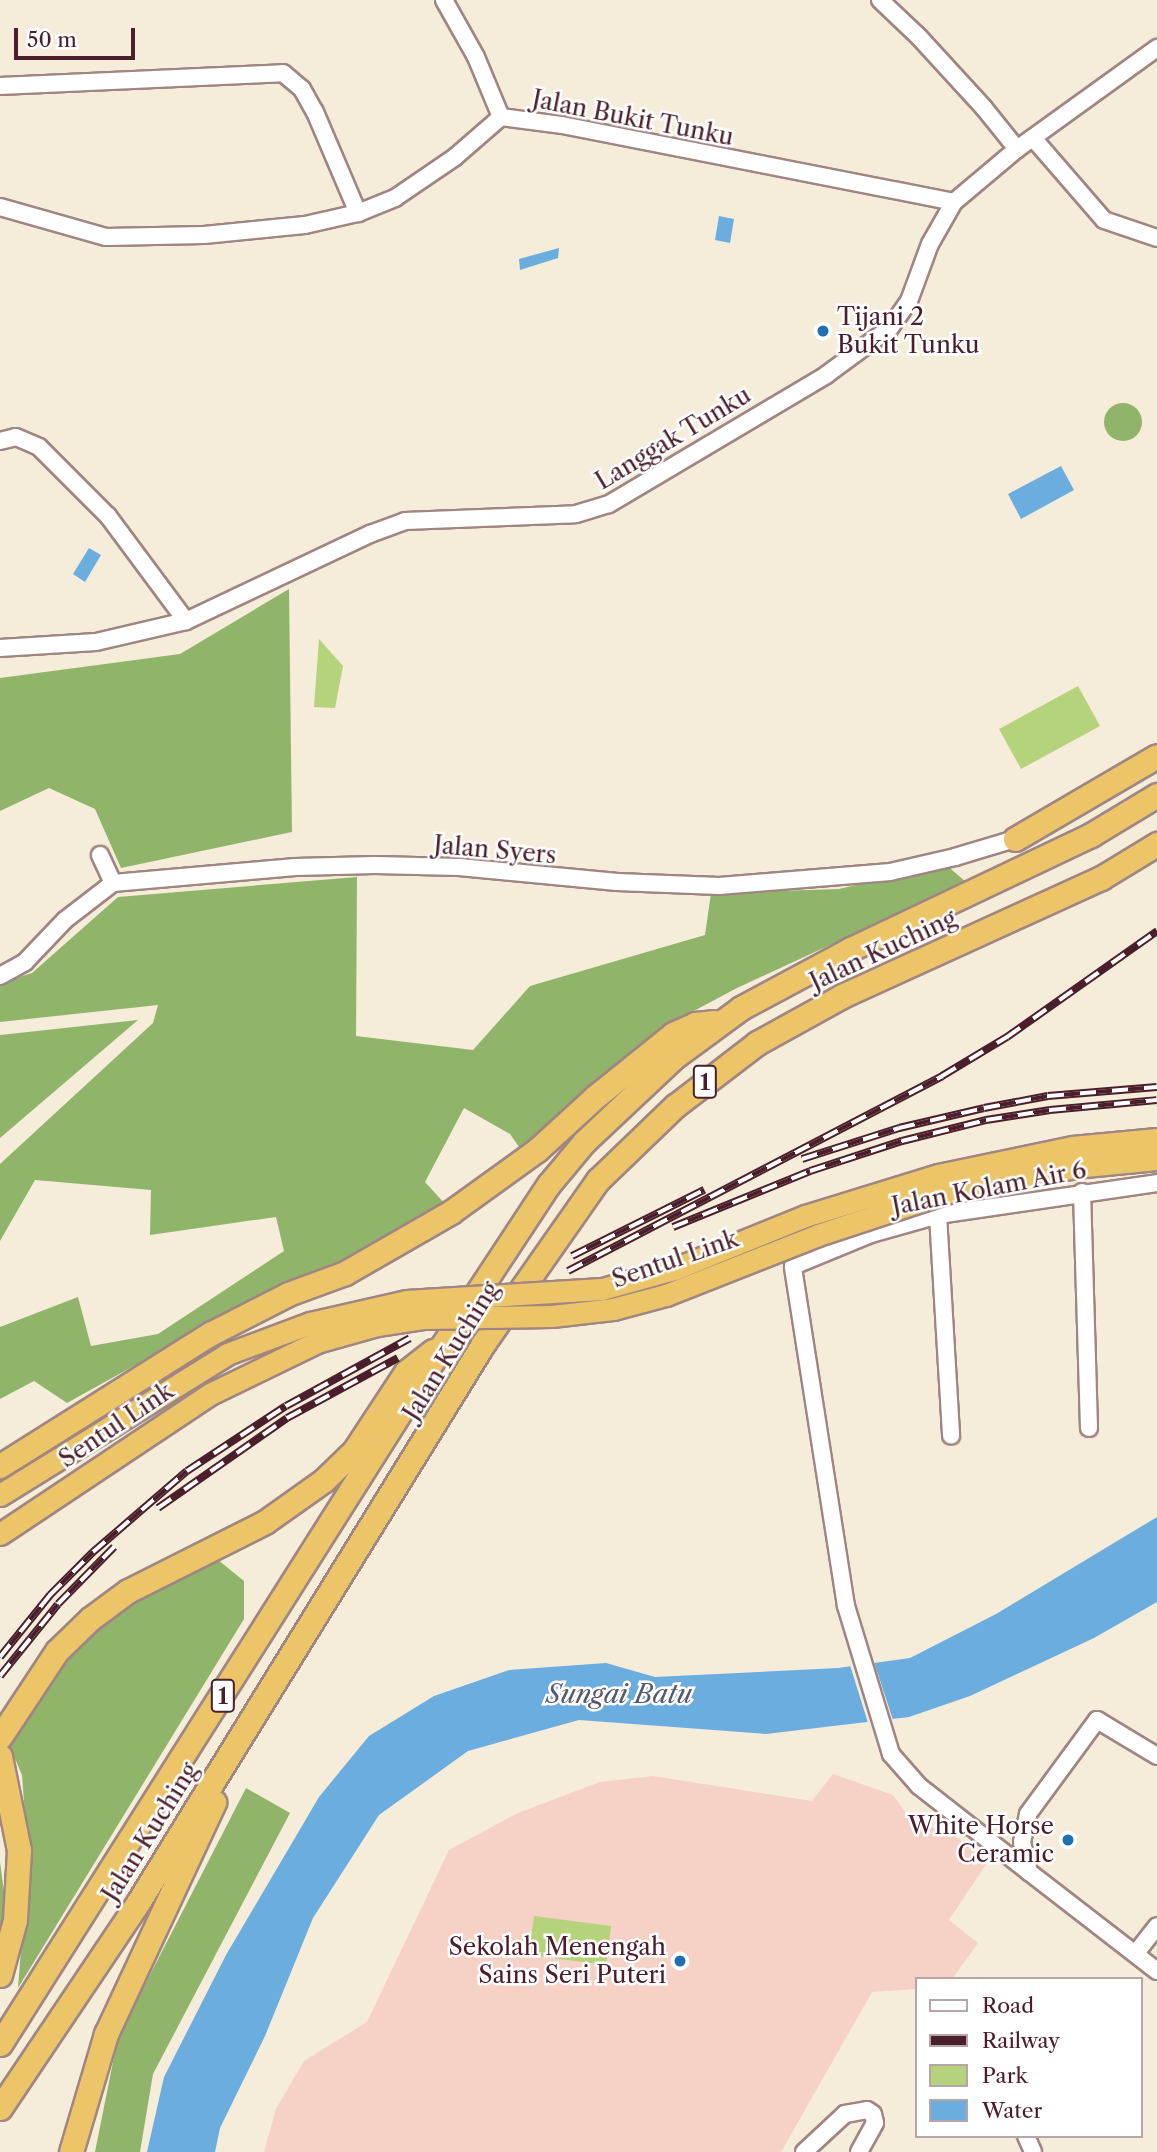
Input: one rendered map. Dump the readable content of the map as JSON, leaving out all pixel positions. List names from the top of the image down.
{
  "streets": {
    "highway": ["Jalan Kuching", "1"],
    "main road": ["Sentul Link"],
    "street": [
      "Jalan Bukit Tunku",
      "Langgak Tunku",
      "Jalan Syers",
      "Jalan Kolam Air 6"
    ]
  },
  "crossings": [
    ["Jalan Bukit Tunku", "Langgak Tunku"]
  ],
  "water": ["Sungai Batu"],
  "places": ["Tijani 2 Bukit Tunku", "White Horse Ceramic", "Sekolah Menengah Sains Seri Puteri"],
  "legend": [
    "Road",
    "Railway",
    "Park",
    "Water"
  ],
  "scale_bar": "50 m"
}
